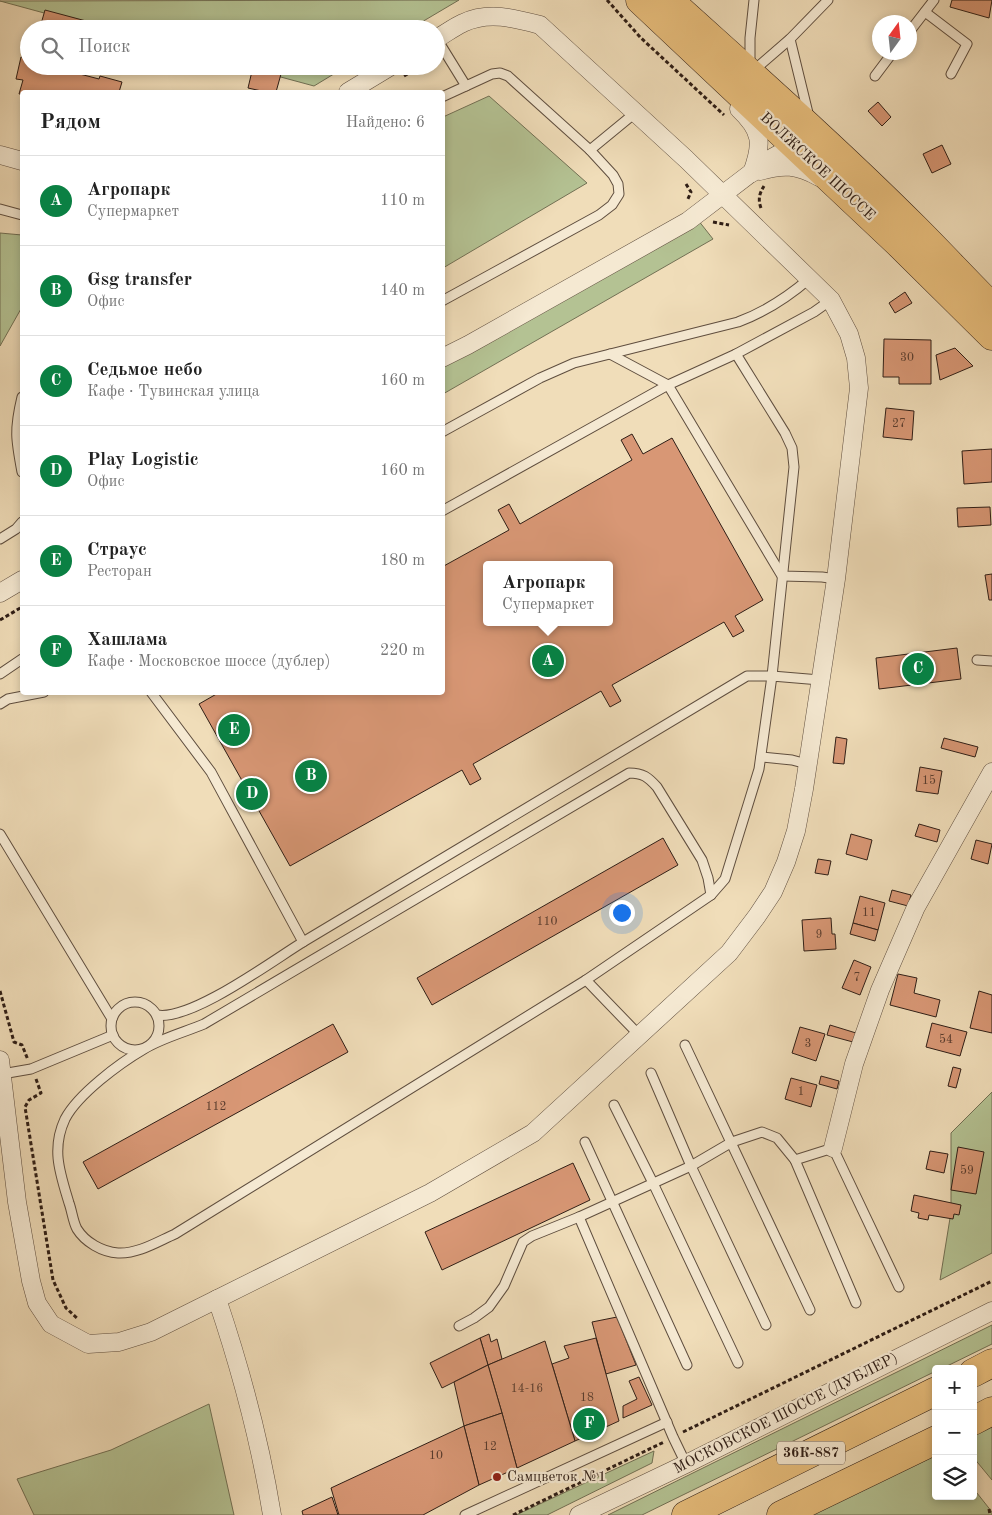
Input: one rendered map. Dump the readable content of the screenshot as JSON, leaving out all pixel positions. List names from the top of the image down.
{
  "streets": {
    "main road": ["ВОЛЖСКОЕ ШОССЕ", "36К-887"],
    "street": ["МОСКОВСКОЕ ШОССЕ (ДУБЛЕР)"]
  },
  "places": ["Самцветок №1"],
  "house_numbers": [
    "30",
    "27",
    "15",
    "11",
    "110",
    "9",
    "7",
    "54",
    "3",
    "1",
    "112",
    "59",
    "14-16",
    "18",
    "12",
    "10"
  ],
  "north": "top",
  "page": {
    "search": "Поиск",
    "heading": ["Рядом", "Найдено: 6"],
    "list": [
      {
        "mark": "A",
        "name": "Агропарк",
        "note": "Супермаркет",
        "value": "110 m"
      },
      {
        "mark": "B",
        "name": "Gsg transfer",
        "note": "Офис",
        "value": "140 m"
      },
      {
        "mark": "C",
        "name": "Седьмое небо",
        "note": "Кафе · Тувинская улица",
        "value": "160 m"
      },
      {
        "mark": "D",
        "name": "Play Logistic",
        "note": "Офис",
        "value": "160 m"
      },
      {
        "mark": "E",
        "name": "Страус",
        "note": "Ресторан",
        "value": "180 m"
      },
      {
        "mark": "F",
        "name": "Хашлама",
        "note": "Кафе · Московское шоссе (дублер)",
        "value": "220 m"
      }
    ],
    "popup": ["Агропарк", "Супермаркет"],
    "pins": [
      "A",
      "C",
      "E",
      "B",
      "D",
      "F"
    ],
    "map_buttons": ["+", "−"]
  }
}
